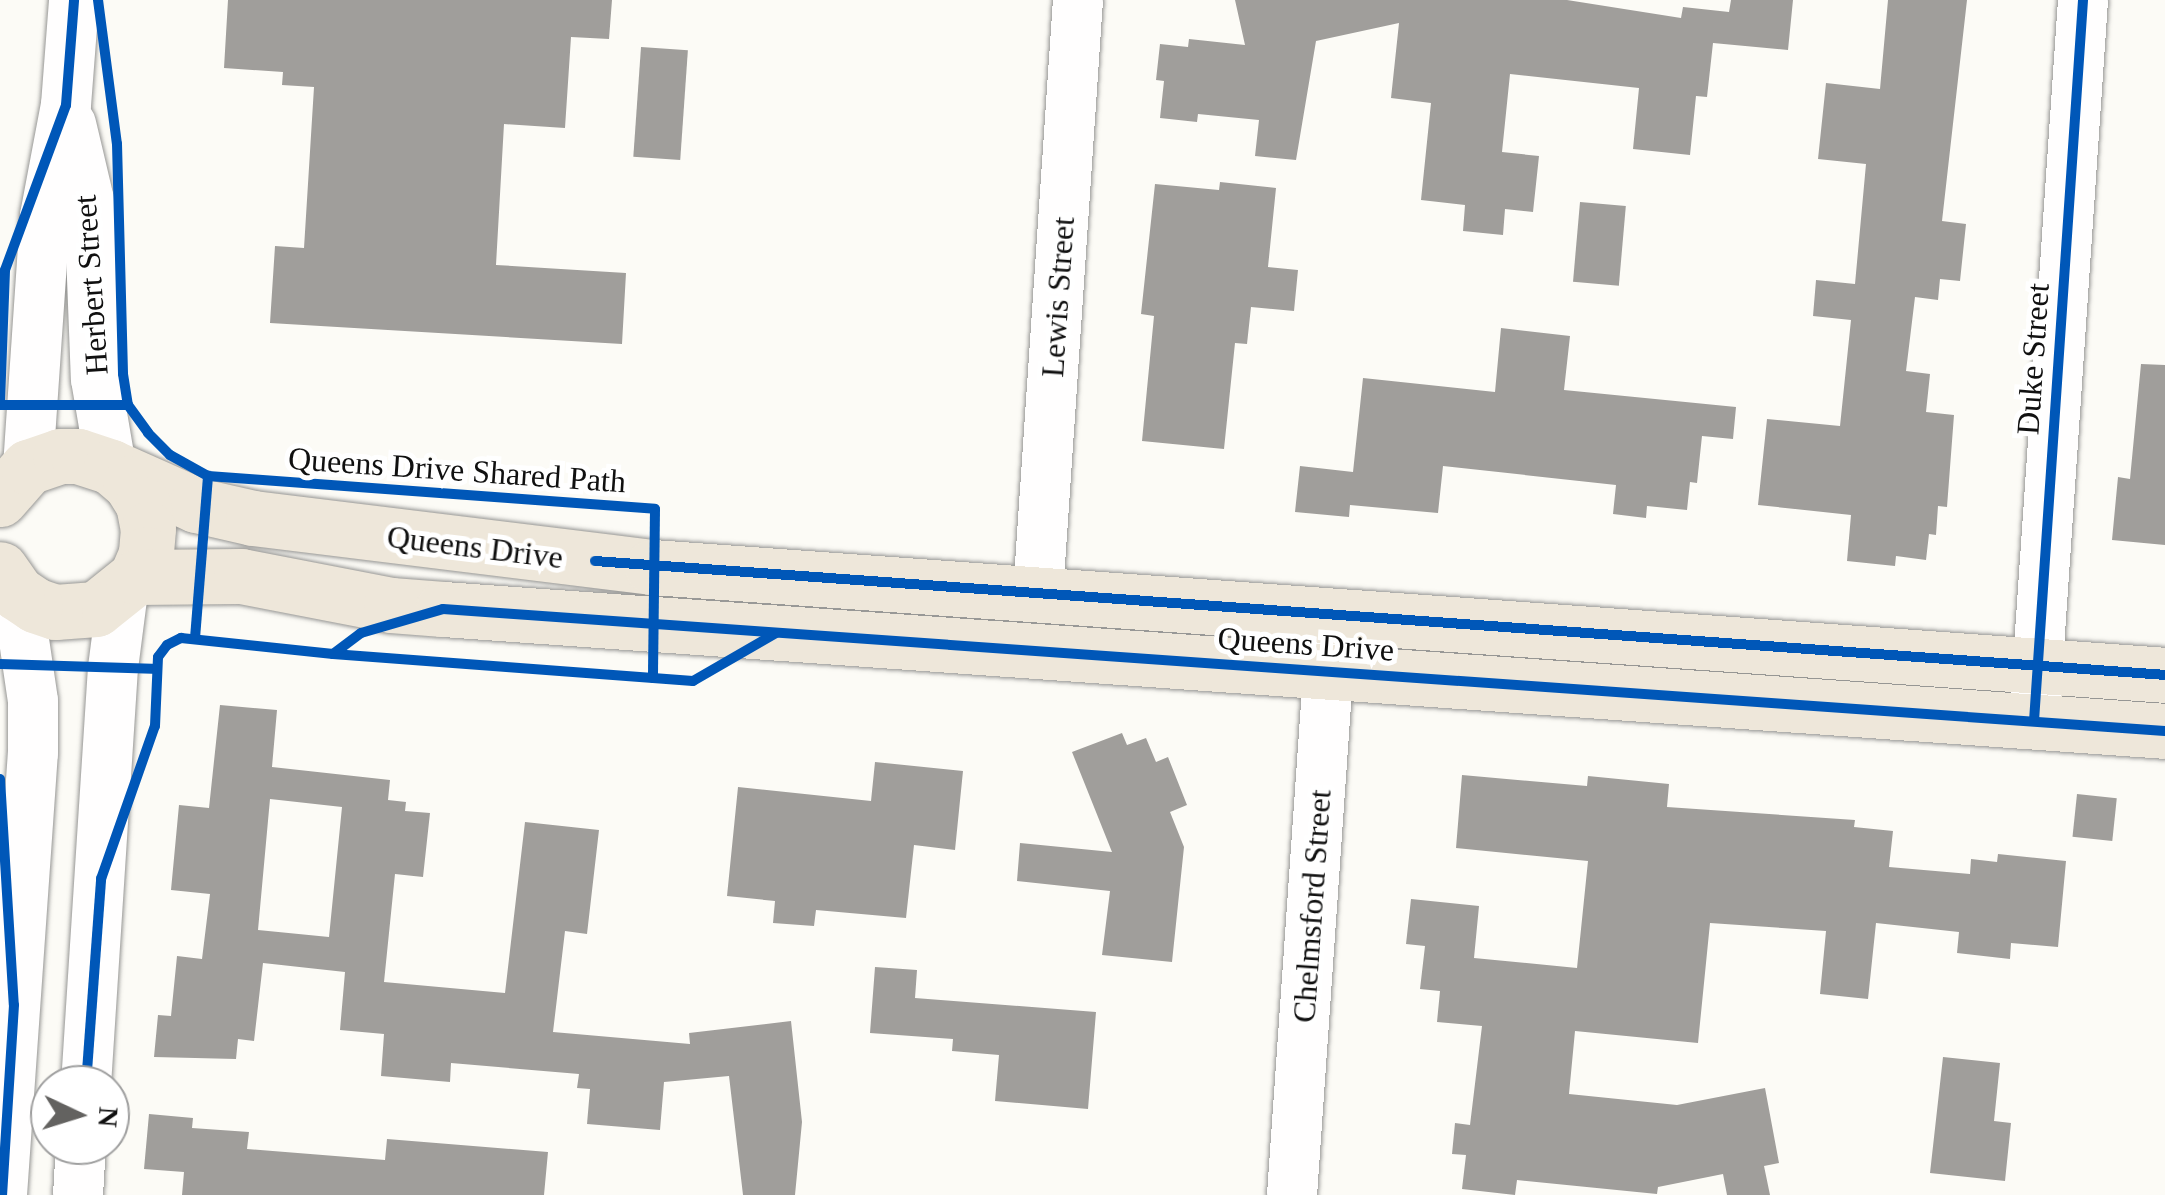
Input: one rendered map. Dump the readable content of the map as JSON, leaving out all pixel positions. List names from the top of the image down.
{
  "streets": {
    "main road": ["Herbert Street", "Queens Drive"],
    "street": ["Lewis Street", "Duke Street", "Chelmsford Street"],
    "cycle path": ["Queens Drive Shared Path"]
  },
  "crossings": [
    ["Herbert Street", "Queens Drive"],
    ["Lewis Street", "Queens Drive"],
    ["Duke Street", "Queens Drive"],
    ["Queens Drive", "Chelmsford Street"]
  ],
  "north": "right"
}
